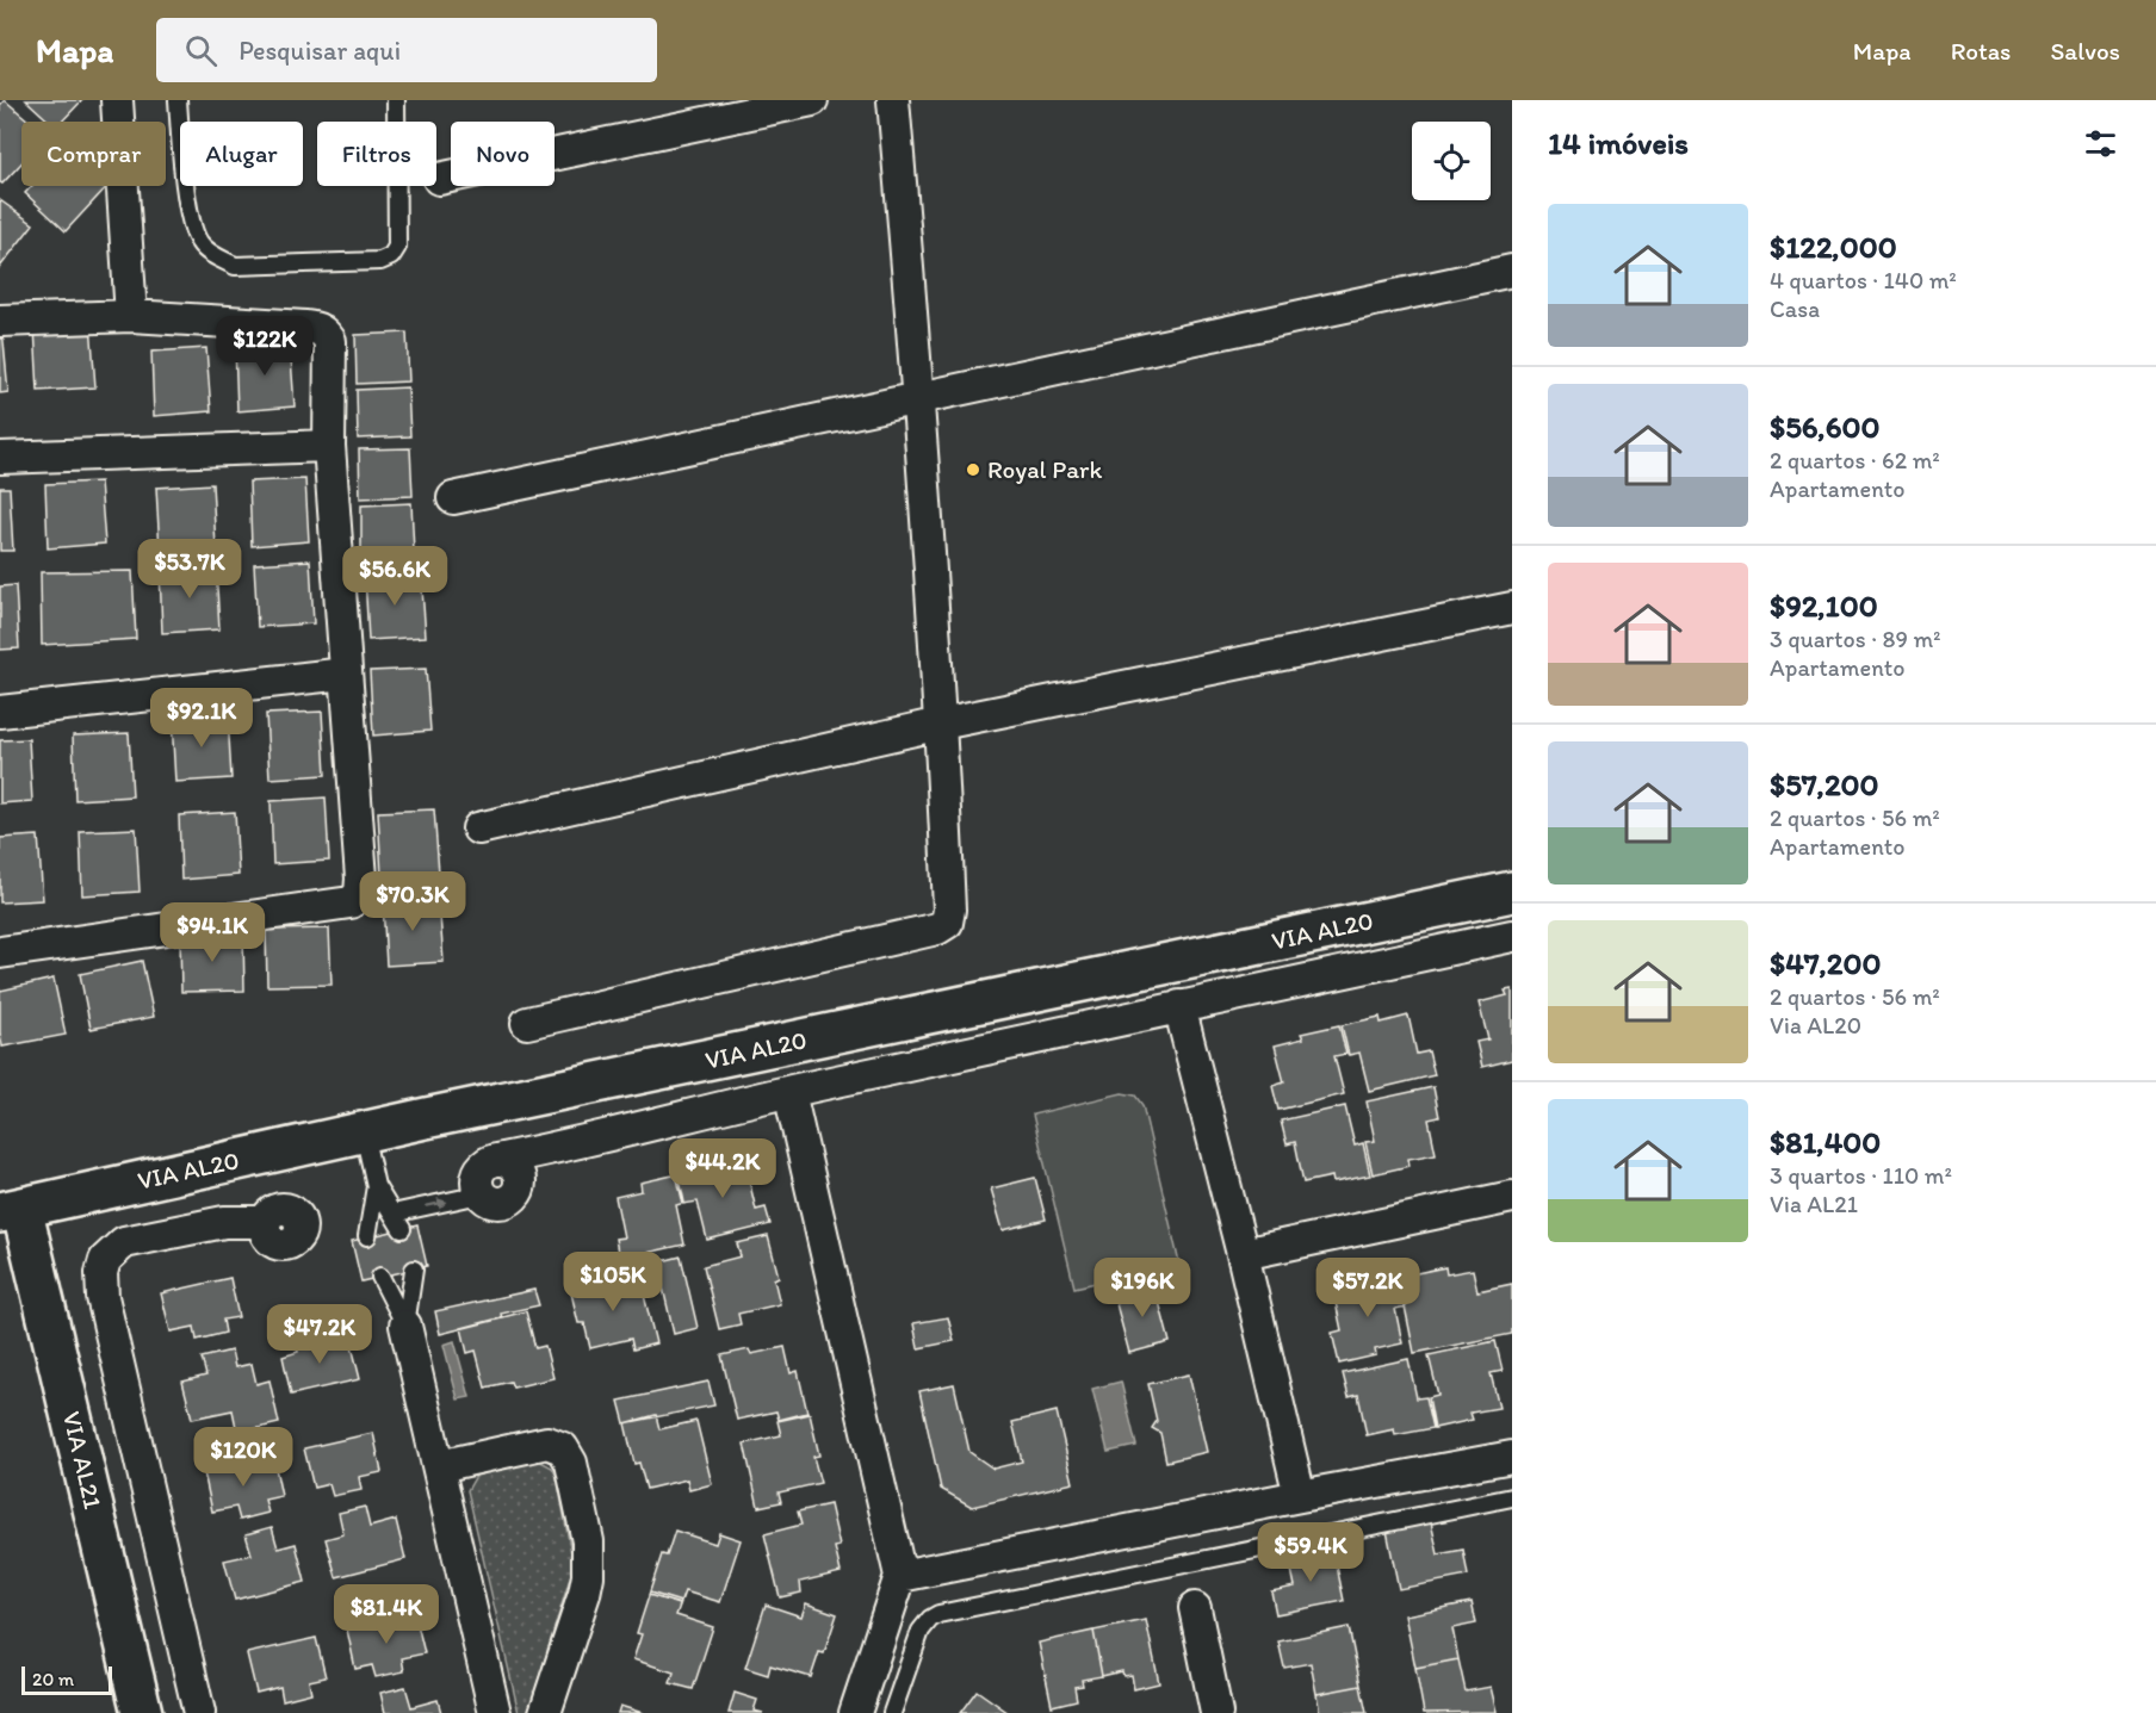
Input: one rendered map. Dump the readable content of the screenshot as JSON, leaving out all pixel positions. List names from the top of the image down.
{
  "streets": {
    "street": ["VIA AL20", "VIA AL21"]
  },
  "crossings": [
    ["VIA AL20", "VIA AL21"]
  ],
  "places": ["Royal Park"],
  "scale_bar": "20 m",
  "page": {
    "header": "Mapa",
    "search": "Pesquisar aqui",
    "nav": ["Mapa", "Rotas", "Salvos"],
    "heading": "14 imóveis",
    "chip": [
      "Comprar",
      "Alugar",
      "Filtros",
      "Novo"
    ],
    "list": [
      {
        "name": "$122,000",
        "note": "4 quartos · 140 m² · Casa"
      },
      {
        "name": "$56,600",
        "note": "2 quartos · 62 m² · Apartamento"
      },
      {
        "name": "$92,100",
        "note": "3 quartos · 89 m² · Apartamento"
      },
      {
        "name": "$57,200",
        "note": "2 quartos · 56 m² · Apartamento"
      },
      {
        "name": "$47,200",
        "note": "2 quartos · 56 m² · Via AL20"
      },
      {
        "name": "$81,400",
        "note": "3 quartos · 110 m² · Via AL21"
      }
    ],
    "price": [
      "$122K",
      "$53.7K",
      "$56.6K",
      "$92.1K",
      "$70.3K",
      "$94.1K",
      "$44.2K",
      "$105K",
      "$196K",
      "$57.2K",
      "$47.2K",
      "$120K",
      "$59.4K",
      "$81.4K"
    ],
    "scale": "20 m"
  }
}
